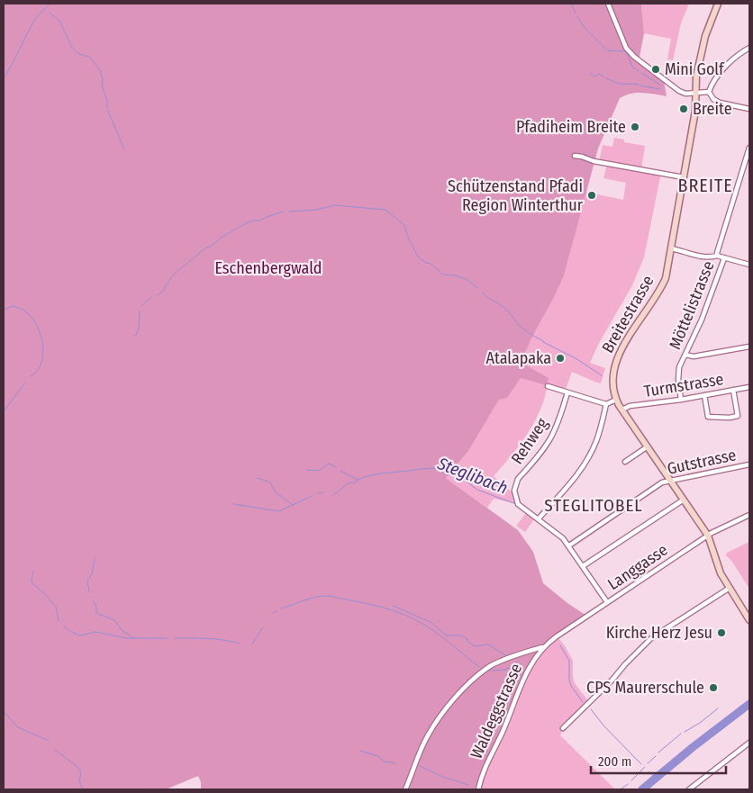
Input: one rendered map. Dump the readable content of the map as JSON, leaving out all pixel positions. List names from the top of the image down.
{
  "streets": {
    "main road": ["Breitestrasse"],
    "street": [
      "Möttelistrasse",
      "Turmstrasse",
      "Rehweg",
      "Gutstrasse",
      "Langgasse",
      "Waldeggstrasse"
    ]
  },
  "crossings": [
    ["Möttelistrasse", "Turmstrasse"],
    ["Breitestrasse", "Turmstrasse"],
    ["Breitestrasse", "Gutstrasse"],
    ["Breitestrasse", "Langgasse"],
    ["Rehweg", "Gutstrasse"],
    ["Rehweg", "Langgasse"],
    ["Langgasse", "Waldeggstrasse"]
  ],
  "districts": ["BREITE", "STEGLITOBEL"],
  "water": ["Steglibach"],
  "parks": ["Eschenbergwald"],
  "places": [
    "Mini Golf",
    "Breite",
    "Pfadiheim Breite",
    "Schützenstand Pfadi Region Winterthur",
    "Atalapaka",
    "Kirche Herz Jesu",
    "CPS Maurerschule"
  ],
  "scale_bar": "200 m"
}
